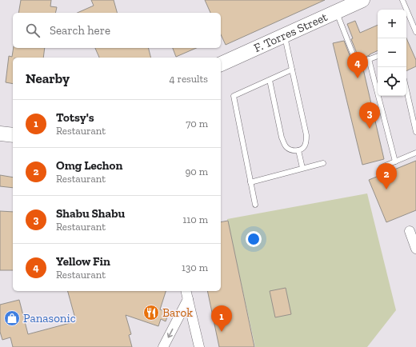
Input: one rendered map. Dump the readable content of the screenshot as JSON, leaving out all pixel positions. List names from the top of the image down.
{
  "streets": {
    "main road": ["F. Torres Street"]
  },
  "places": {
    "restaurant": ["Barok"],
    "shop": ["Panasonic"]
  },
  "page": {
    "map_buttons": ["+", "−"],
    "search": "Search here",
    "pins": [
      "4",
      "3",
      "2",
      "1"
    ],
    "heading": ["Nearby", "4 results"],
    "list": [
      {
        "mark": "1",
        "name": "Totsy's",
        "note": "Restaurant",
        "value": "70 m"
      },
      {
        "mark": "2",
        "name": "Omg Lechon",
        "note": "Restaurant",
        "value": "90 m"
      },
      {
        "mark": "3",
        "name": "Shabu Shabu",
        "note": "Restaurant",
        "value": "110 m"
      },
      {
        "mark": "4",
        "name": "Yellow Fin",
        "note": "Restaurant",
        "value": "130 m"
      }
    ]
  }
}
